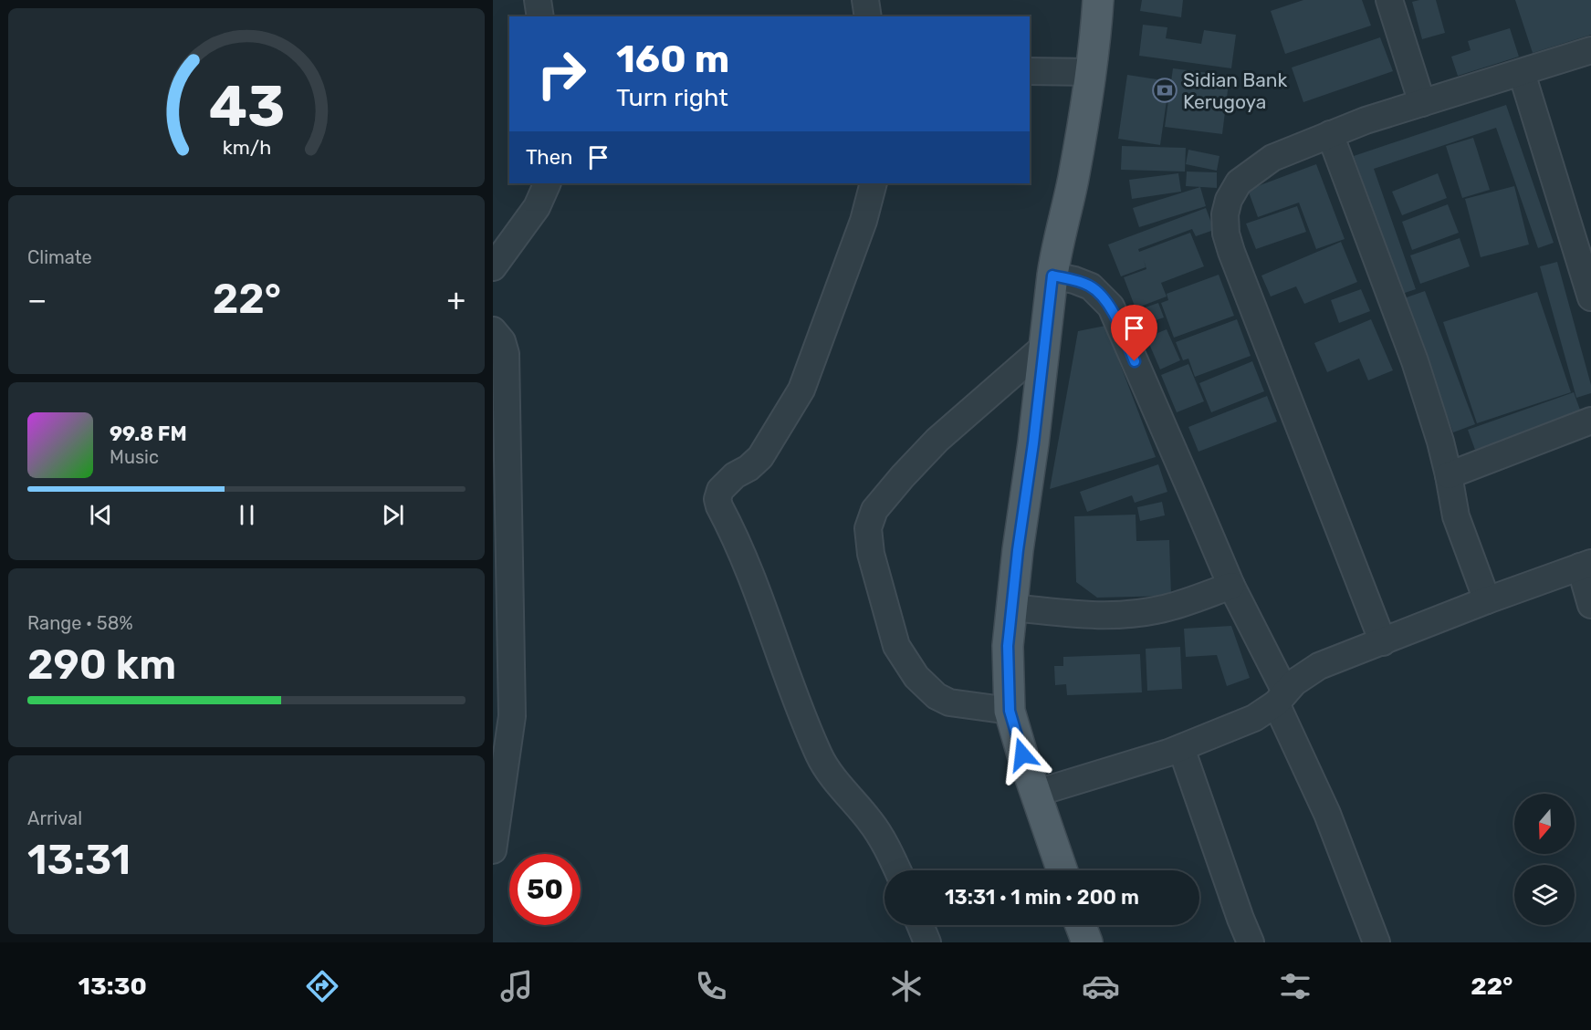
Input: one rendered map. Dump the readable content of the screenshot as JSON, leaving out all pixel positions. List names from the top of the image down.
{
  "places": {
    "bank": ["Sidian Bank Kerugoya"]
  },
  "north": "bottom",
  "page": {
    "turn": ["160 m", "Turn right"],
    "then": "Then",
    "tile": [
      "Climate",
      ["Range · 58%", "290 km"],
      ["Arrival", "13:31"]
    ],
    "heat": ["−", "22°", "+"],
    "song": ["99.8 FM", "Music"],
    "limit": "50",
    "trip": "13:31 · 1 min · 200 m",
    "tabs": ["13:30", "22°"],
    "gauge": ["43", "km/h"]
  }
}
